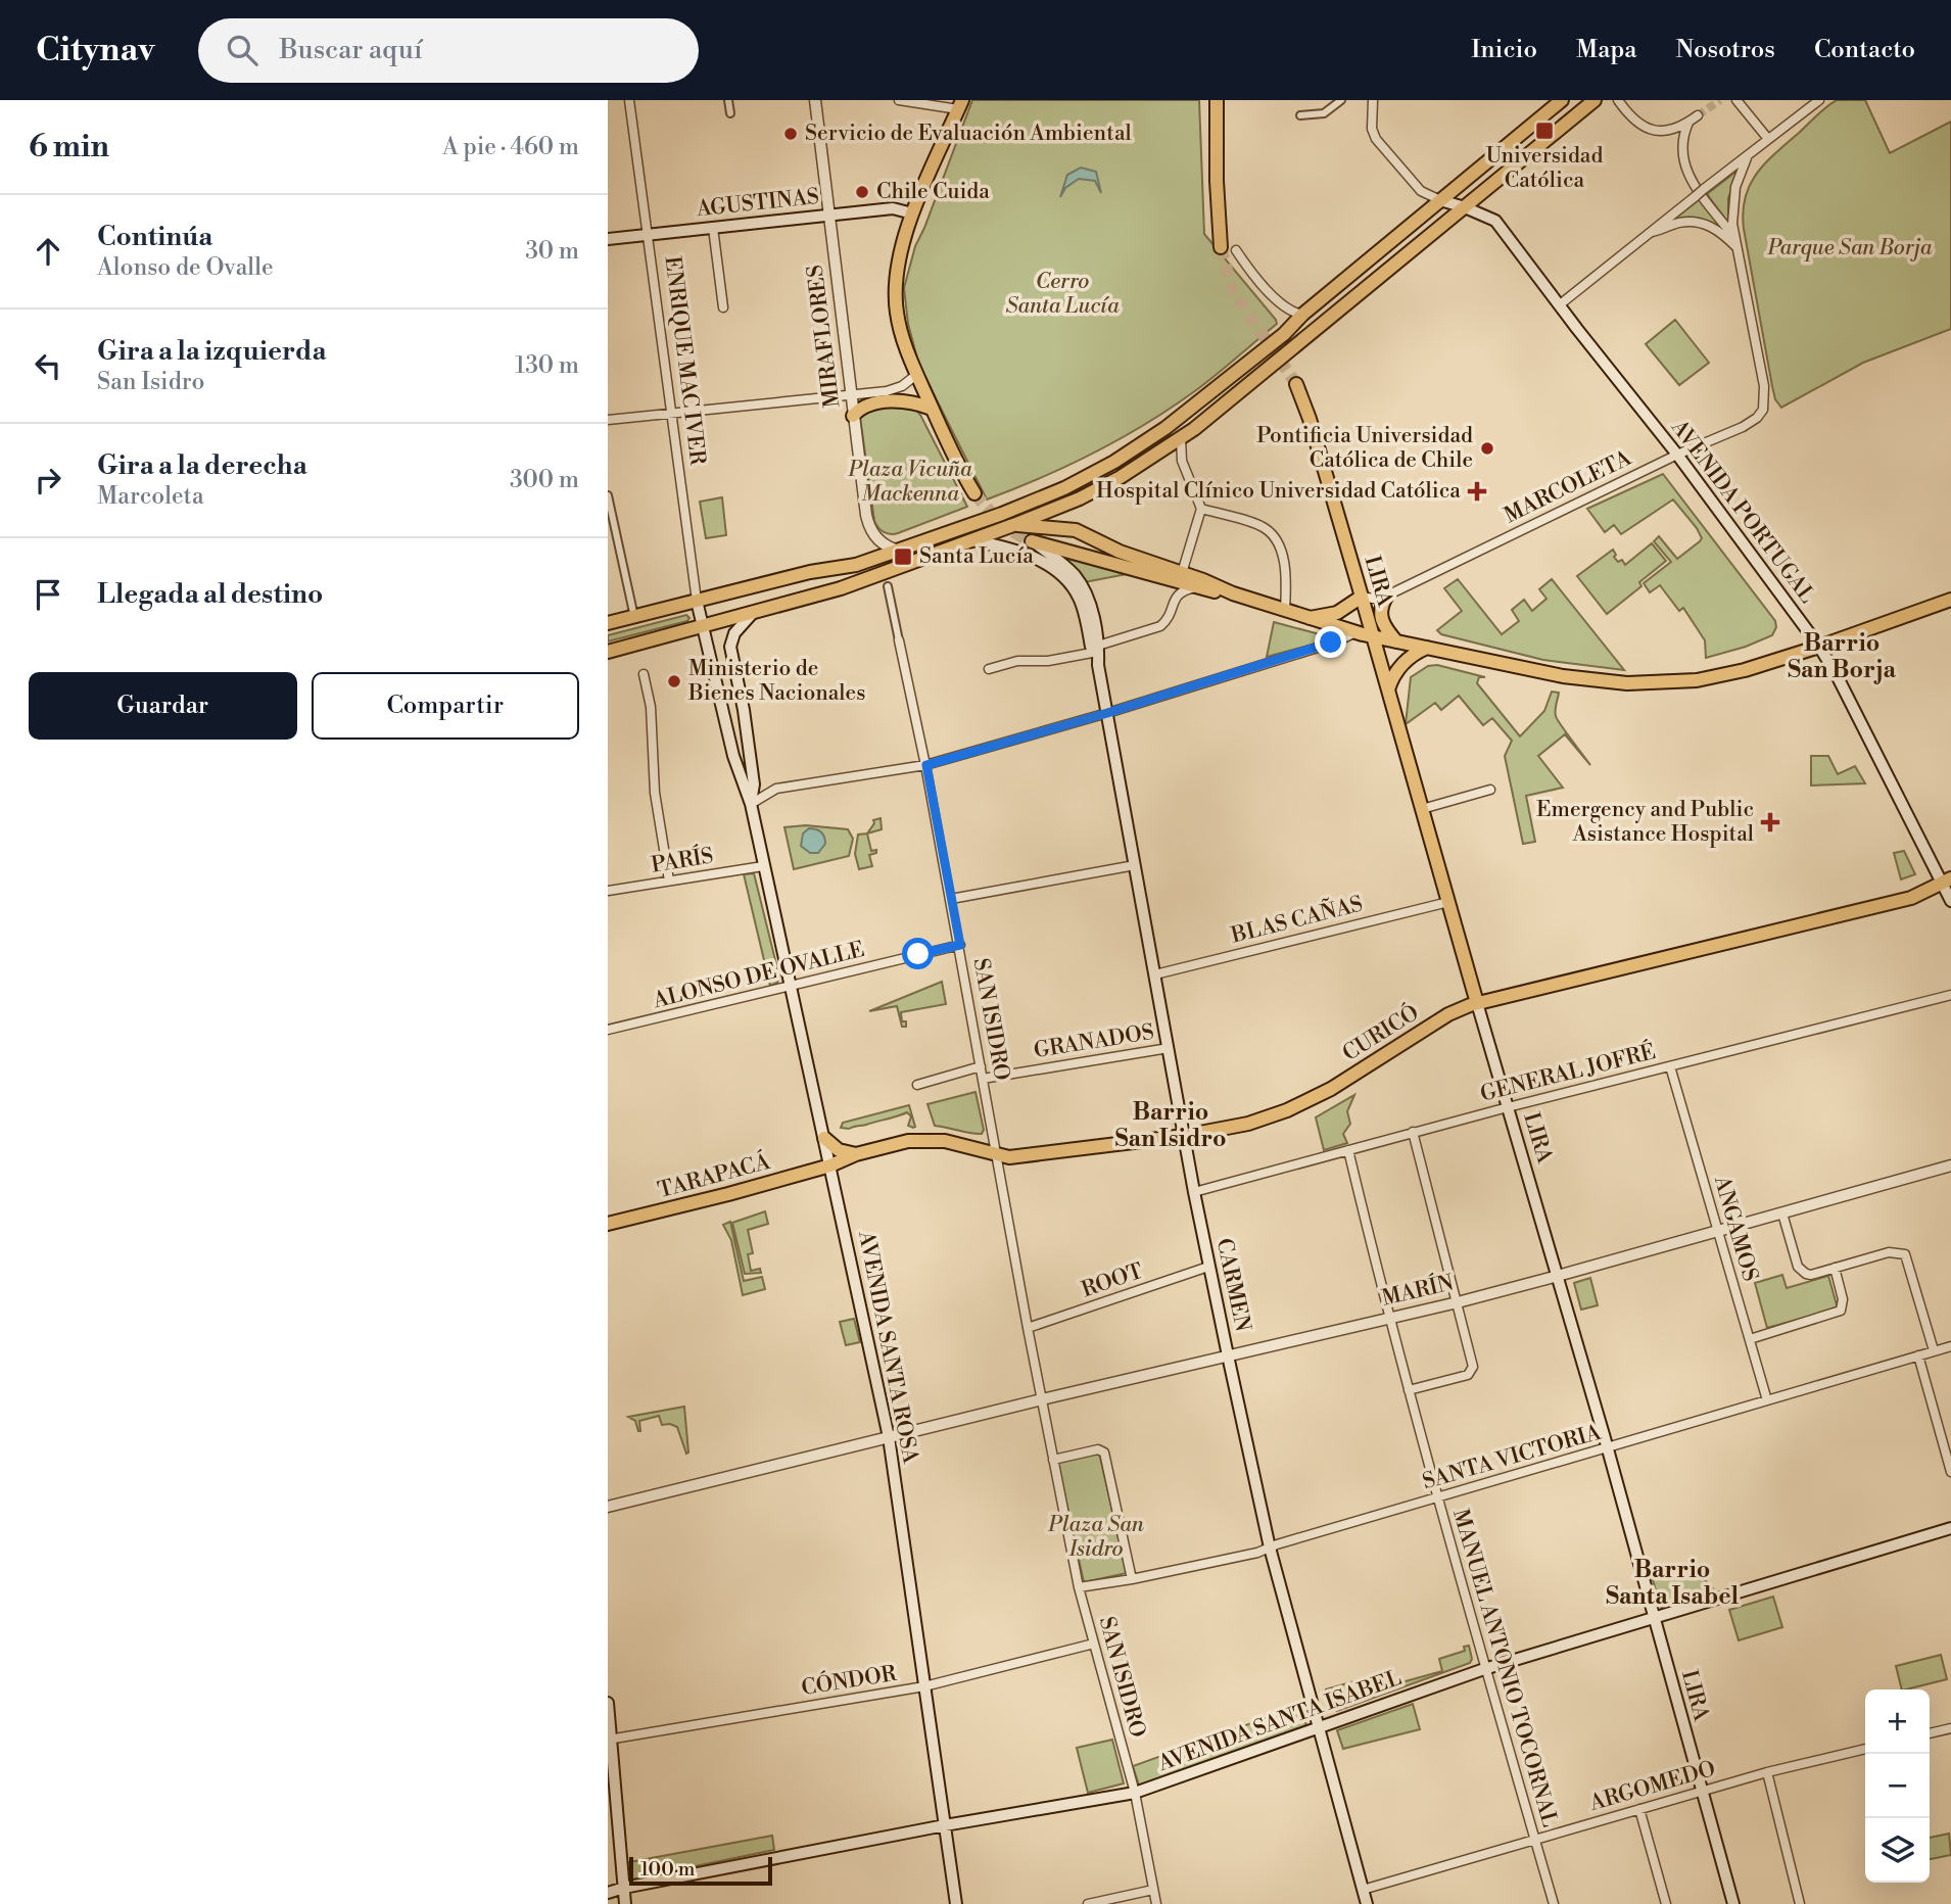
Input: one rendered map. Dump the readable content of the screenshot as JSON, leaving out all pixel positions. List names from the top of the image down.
{
  "streets": {
    "main road": [
      "AGUSTINAS",
      "ENRIQUE MAC IVER",
      "AVENIDA PORTUGAL",
      "LIRA",
      "CURICÓ",
      "TARAPACÁ",
      "CARMEN",
      "AVENIDA SANTA ROSA",
      "AVENIDA SANTA ISABEL"
    ],
    "street": [
      "MIRAFLORES",
      "MARCOLETA",
      "PARÍS",
      "BLAS CAÑAS",
      "ALONSO DE OVALLE",
      "SAN ISIDRO",
      "GRANADOS",
      "GENERAL JOFRÉ",
      "ANGAMOS",
      "ROOT",
      "MARÍN",
      "SANTA VICTORIA",
      "MANUEL ANTONIO TOCORNAL",
      "CÓNDOR",
      "ARGOMEDO"
    ]
  },
  "crossings": [
    ["AGUSTINAS", "MIRAFLORES"],
    ["AGUSTINAS", "ENRIQUE MAC IVER"],
    ["ENRIQUE MAC IVER", "AVENIDA SANTA ROSA"],
    ["MARCOLETA", "AVENIDA PORTUGAL"],
    ["MARCOLETA", "LIRA"],
    ["AVENIDA PORTUGAL", "CURICÓ"],
    ["LIRA", "BLAS CAÑAS"],
    ["LIRA", "CURICÓ"],
    ["LIRA", "GENERAL JOFRÉ"],
    ["LIRA", "MARÍN"],
    ["LIRA", "SANTA VICTORIA"],
    ["LIRA", "AVENIDA SANTA ISABEL"],
    ["LIRA", "ARGOMEDO"],
    ["PARÍS", "AVENIDA SANTA ROSA"],
    ["BLAS CAÑAS", "CARMEN"],
    ["ALONSO DE OVALLE", "SAN ISIDRO"],
    ["ALONSO DE OVALLE", "AVENIDA SANTA ROSA"],
    ["SAN ISIDRO", "CURICÓ"],
    ["SAN ISIDRO", "GRANADOS"],
    ["SAN ISIDRO", "ROOT"],
    ["SAN ISIDRO", "MARÍN"],
    ["SAN ISIDRO", "SANTA VICTORIA"],
    ["SAN ISIDRO", "CÓNDOR"],
    ["SAN ISIDRO", "AVENIDA SANTA ISABEL"],
    ["CURICÓ", "TARAPACÁ"],
    ["CURICÓ", "CARMEN"],
    ["CURICÓ", "AVENIDA SANTA ROSA"],
    ["GRANADOS", "CARMEN"],
    ["GENERAL JOFRÉ", "ANGAMOS"],
    ["GENERAL JOFRÉ", "CARMEN"],
    ["GENERAL JOFRÉ", "MANUEL ANTONIO TOCORNAL"],
    ["TARAPACÁ", "AVENIDA SANTA ROSA"],
    ["ANGAMOS", "MARÍN"],
    ["ANGAMOS", "SANTA VICTORIA"],
    ["ROOT", "CARMEN"],
    ["CARMEN", "MARÍN"],
    ["CARMEN", "SANTA VICTORIA"],
    ["CARMEN", "AVENIDA SANTA ISABEL"],
    ["CARMEN", "ARGOMEDO"],
    ["MARÍN", "AVENIDA SANTA ROSA"],
    ["MARÍN", "MANUEL ANTONIO TOCORNAL"],
    ["AVENIDA SANTA ROSA", "CÓNDOR"],
    ["AVENIDA SANTA ROSA", "AVENIDA SANTA ISABEL"],
    ["SANTA VICTORIA", "MANUEL ANTONIO TOCORNAL"],
    ["MANUEL ANTONIO TOCORNAL", "AVENIDA SANTA ISABEL"],
    ["MANUEL ANTONIO TOCORNAL", "ARGOMEDO"]
  ],
  "districts": ["Barrio San Borja", "Barrio San Isidro", "Barrio Santa Isabel"],
  "parks": [
    "Parque San Borja",
    "Cerro Santa Lucía",
    "Plaza Vicuña Mackenna",
    "Plaza San Isidro"
  ],
  "places": {
    "transit": ["Universidad Católica", "Santa Lucía"],
    "other": [
      "Servicio de Evaluación Ambiental",
      "Chile Cuida",
      "Pontificia Universidad Católica de Chile",
      "Ministerio de Bienes Nacionales"
    ],
    "health": ["Hospital Clínico Universidad Católica", "Emergency and Public Asistance Hospital"]
  },
  "scale_bar": "100 m",
  "page": {
    "header": "Citynav",
    "search": "Buscar aquí",
    "nav": [
      "Inicio",
      "Mapa",
      "Nosotros",
      "Contacto"
    ],
    "heading": ["6 min", "A pie · 460 m"],
    "list": [
      ["Continúa", "Alonso de Ovalle", "30 m"],
      ["Gira a la izquierda", "San Isidro", "130 m"],
      ["Gira a la derecha", "Marcoleta", "300 m"],
      "Llegada al destino"
    ],
    "buttons": ["Guardar", "Compartir"],
    "map_buttons": ["+", "−"],
    "scale": "100 m"
  }
}
